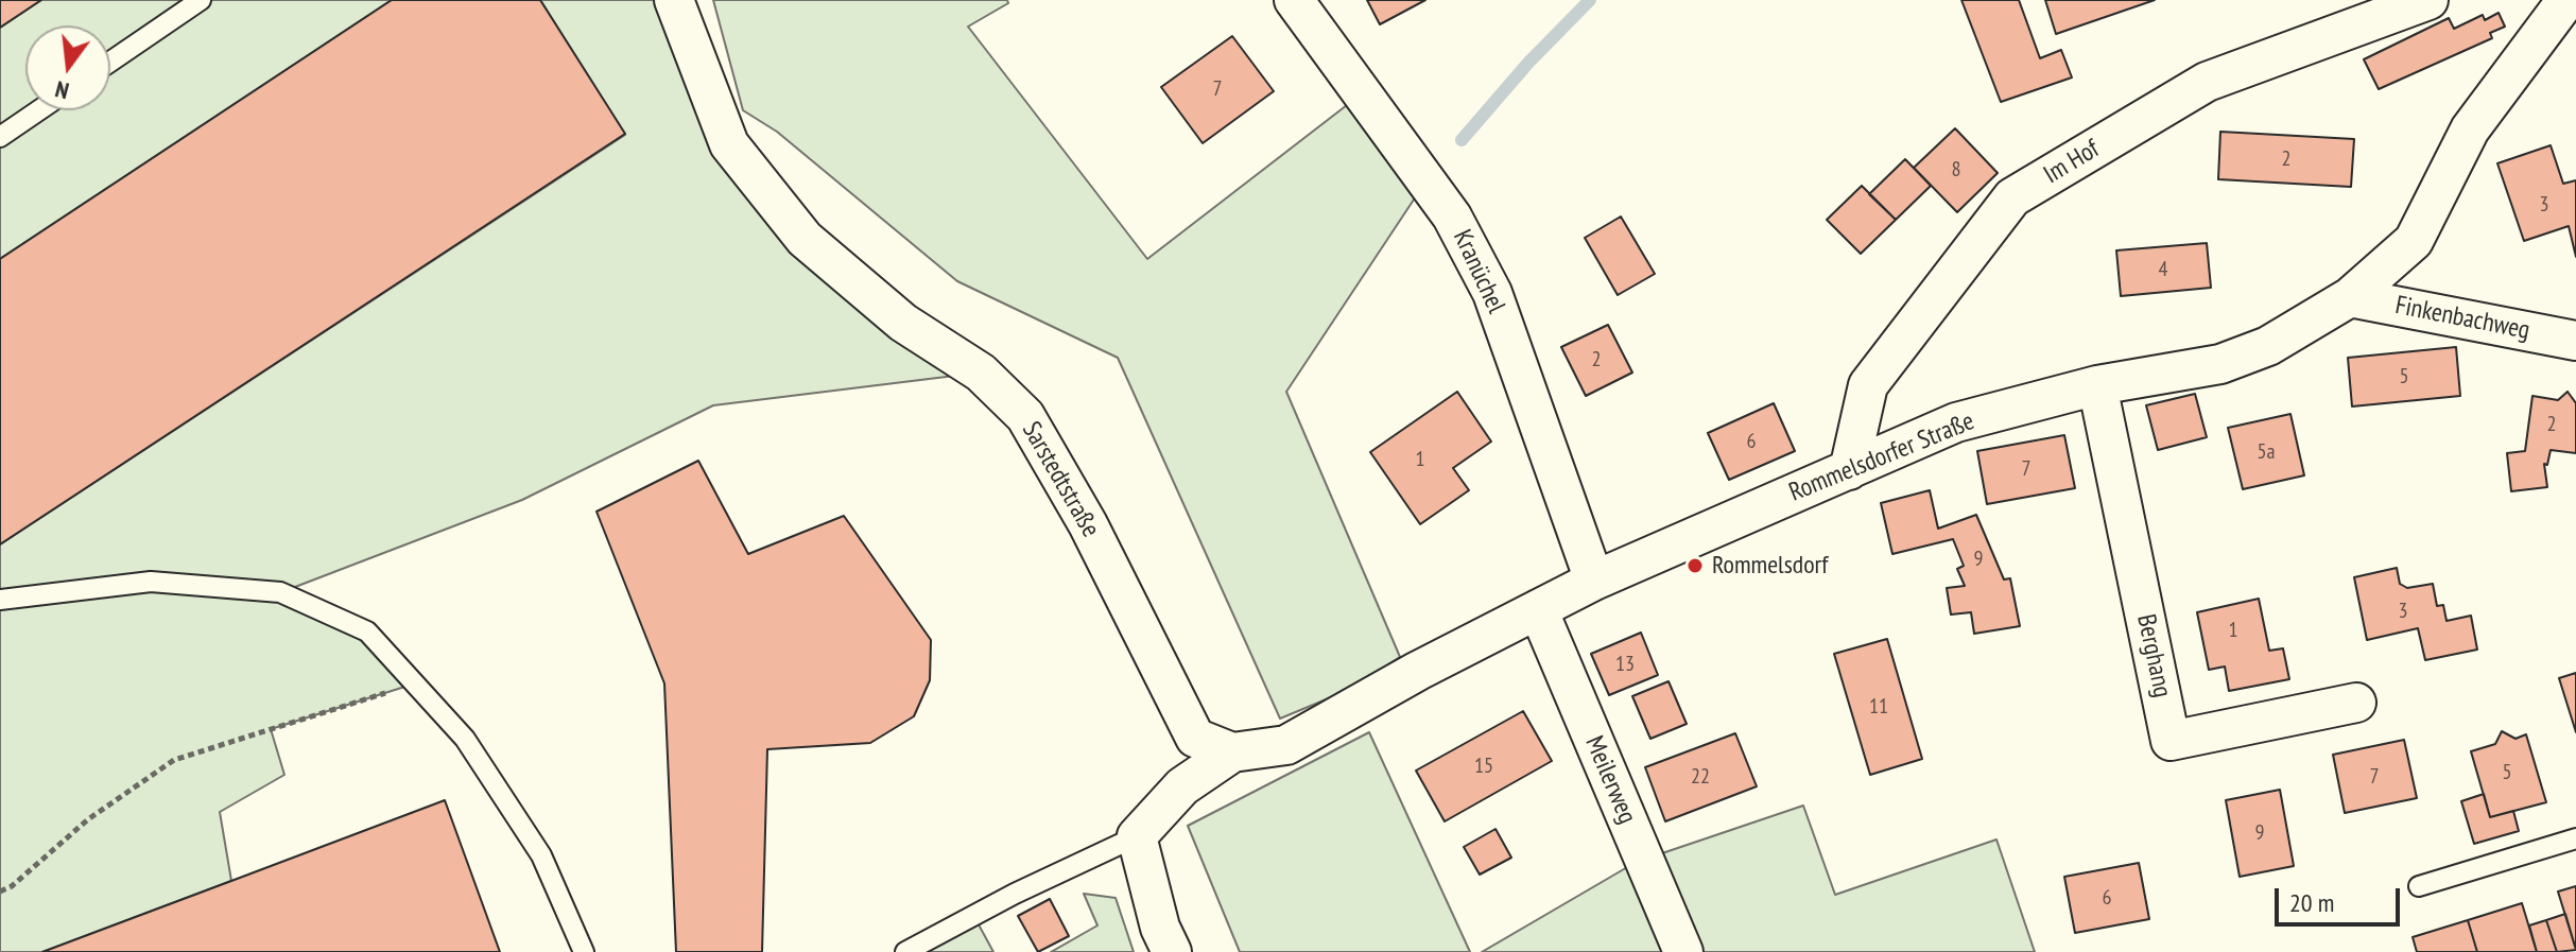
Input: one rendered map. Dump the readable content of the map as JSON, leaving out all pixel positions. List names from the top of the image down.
{
  "streets": {
    "street": [
      "Im Hof",
      "Kranüchel",
      "Finkenbachweg",
      "Rommelsdorfer Straße",
      "Sarstedtstraße",
      "Berghang",
      "Meilerweg"
    ]
  },
  "crossings": [
    ["Im Hof", "Rommelsdorfer Straße"],
    ["Kranüchel", "Rommelsdorfer Straße"],
    ["Finkenbachweg", "Rommelsdorfer Straße"],
    ["Rommelsdorfer Straße", "Sarstedtstraße"],
    ["Rommelsdorfer Straße", "Berghang"],
    ["Rommelsdorfer Straße", "Meilerweg"]
  ],
  "places": ["Rommelsdorf"],
  "house_numbers": [
    "7",
    "2",
    "8",
    "3",
    "4",
    "2",
    "5",
    "2",
    "6",
    "5a",
    "1",
    "7",
    "9",
    "3",
    "1",
    "13",
    "11",
    "15",
    "5",
    "22",
    "7",
    "9",
    "6"
  ],
  "scale_bar": "20 m",
  "north": "bottom"
}
